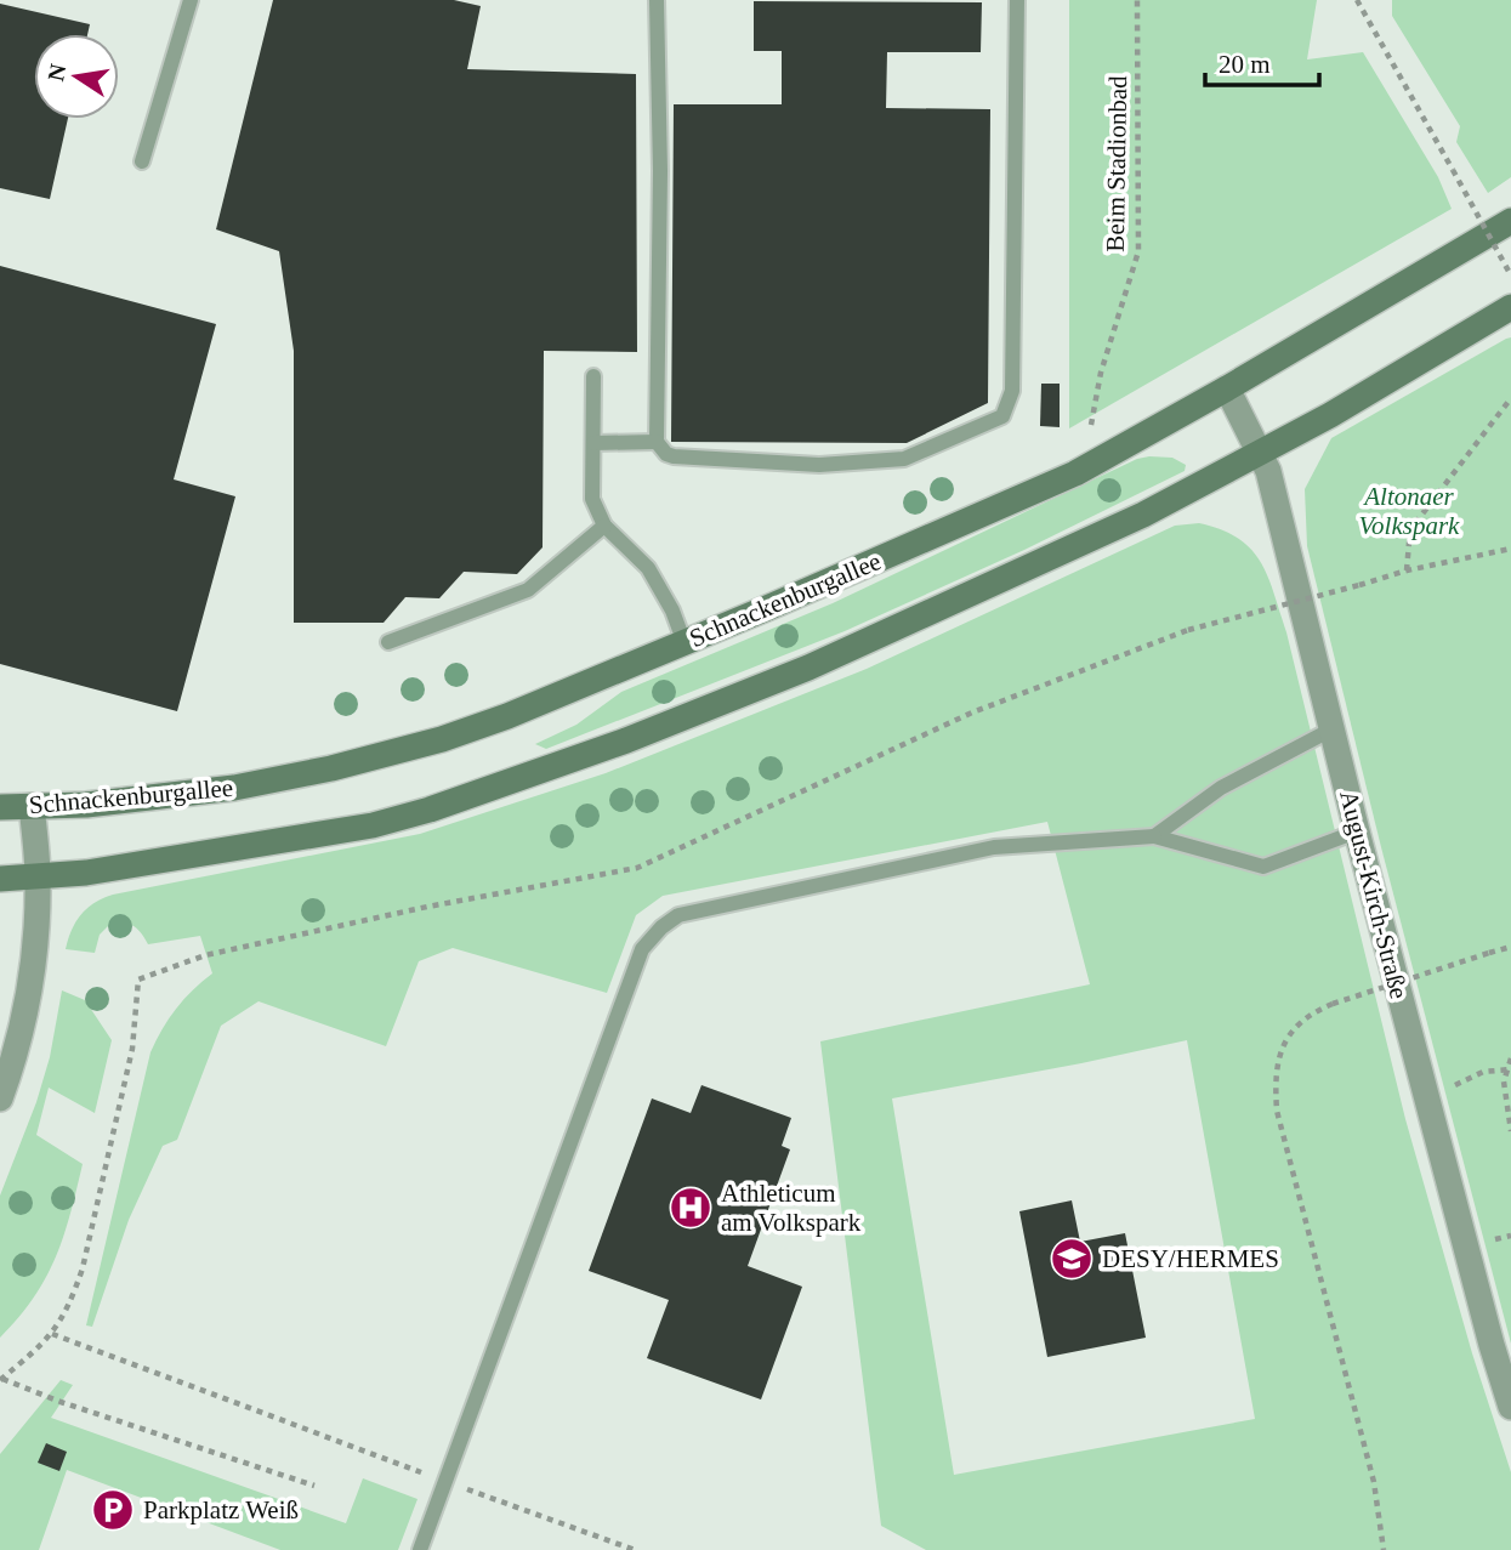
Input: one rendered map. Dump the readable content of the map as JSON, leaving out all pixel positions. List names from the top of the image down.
{
  "streets": {
    "main road": ["Schnackenburgallee"],
    "street": ["August-Kirch-Straße"],
    "path": ["Beim Stadionbad"]
  },
  "crossings": [
    ["Schnackenburgallee", "August-Kirch-Straße"]
  ],
  "parks": ["Altonaer Volkspark"],
  "places": {
    "hospital": ["Athleticum am Volkspark"],
    "school or university": ["DESY/HERMES"],
    "parking": ["Parkplatz Weiß"]
  },
  "scale_bar": "20 m",
  "north": "left"
}
